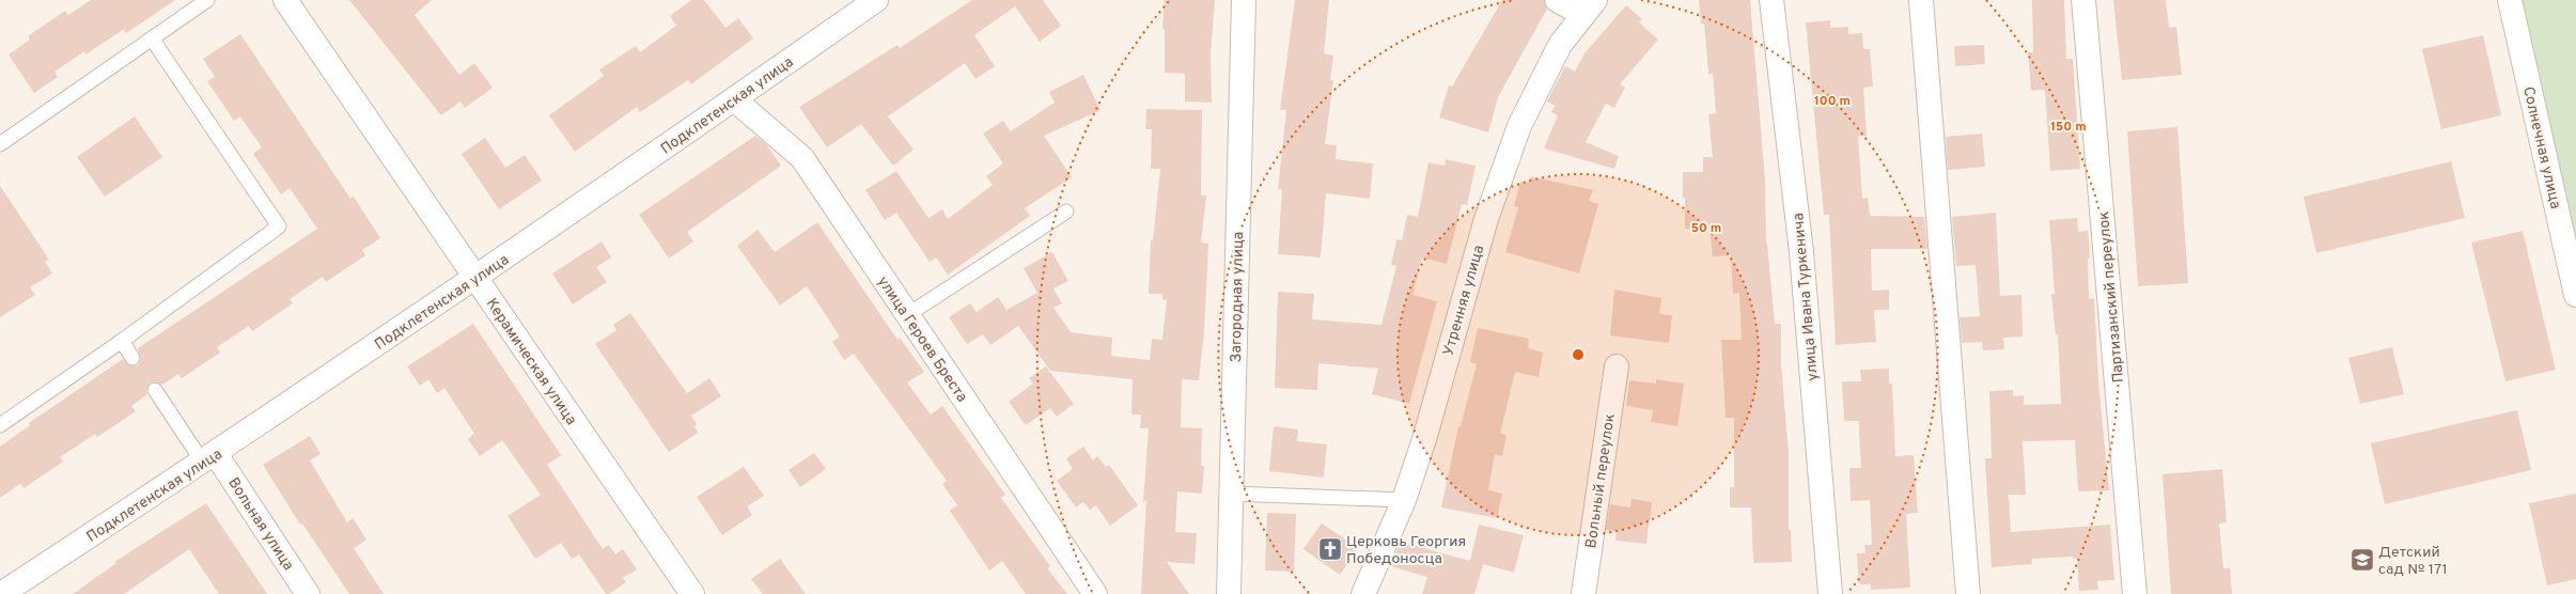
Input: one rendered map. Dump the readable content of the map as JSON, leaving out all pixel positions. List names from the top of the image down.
{
  "streets": {
    "street": [
      "Подклетенская улица",
      "Солнечная улица",
      "Загородная улица",
      "улица Ивана Туркенича",
      "Партизанский переулок",
      "Утренняя улица",
      "улица Героев Бреста",
      "Керамическая улица",
      "Вольный переулок",
      "Вольная улица"
    ]
  },
  "crossings": [
    ["Подклетенская улица", "улица Героев Бреста"],
    ["Подклетенская улица", "Керамическая улица"],
    ["Подклетенская улица", "Вольная улица"]
  ],
  "places": {
    "church": ["Церковь Георгия Победоносца"],
    "school or university": ["Детский сад № 171"]
  },
  "rings": ["100 m", "150 m", "50 m"]
}
